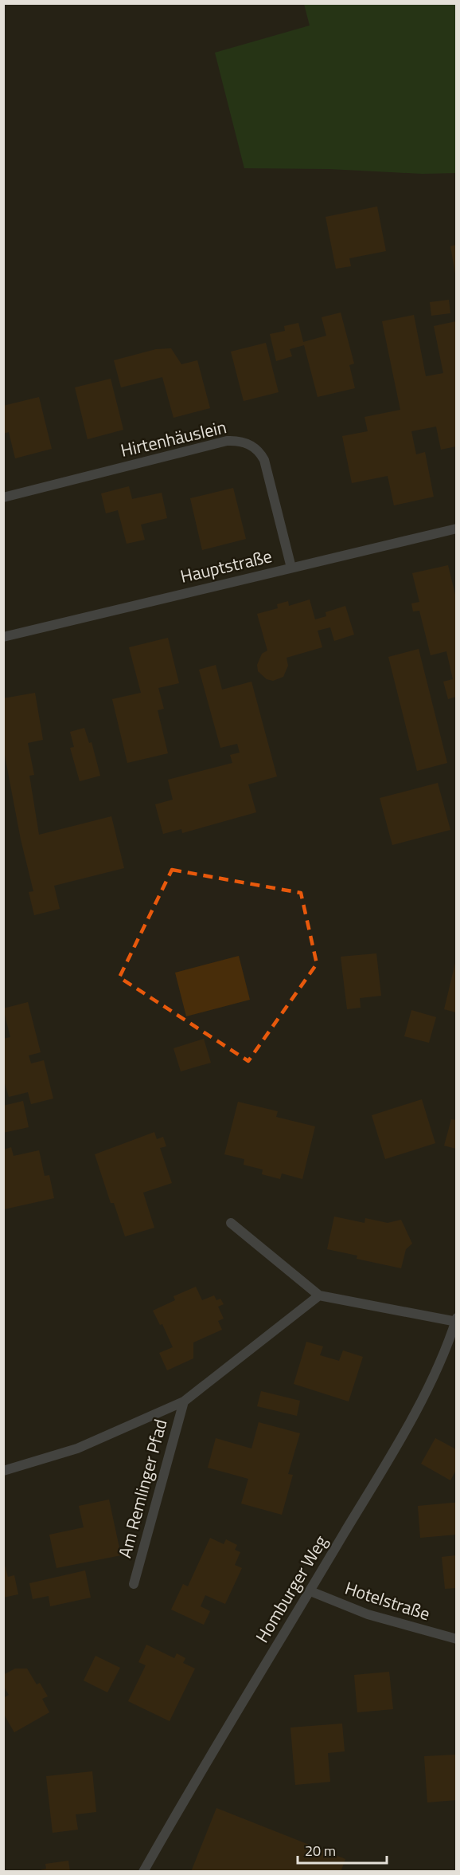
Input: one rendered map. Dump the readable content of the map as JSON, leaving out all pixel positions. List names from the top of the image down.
{
  "streets": {
    "street": [
      "Hirtenhäuslein",
      "Hauptstraße",
      "Am Remlinger Pfad",
      "Homburger Weg",
      "Hotelstraße"
    ]
  },
  "crossings": [
    ["Hirtenhäuslein", "Hauptstraße"],
    ["Homburger Weg", "Hotelstraße"]
  ],
  "scale_bar": "20 m"
}
